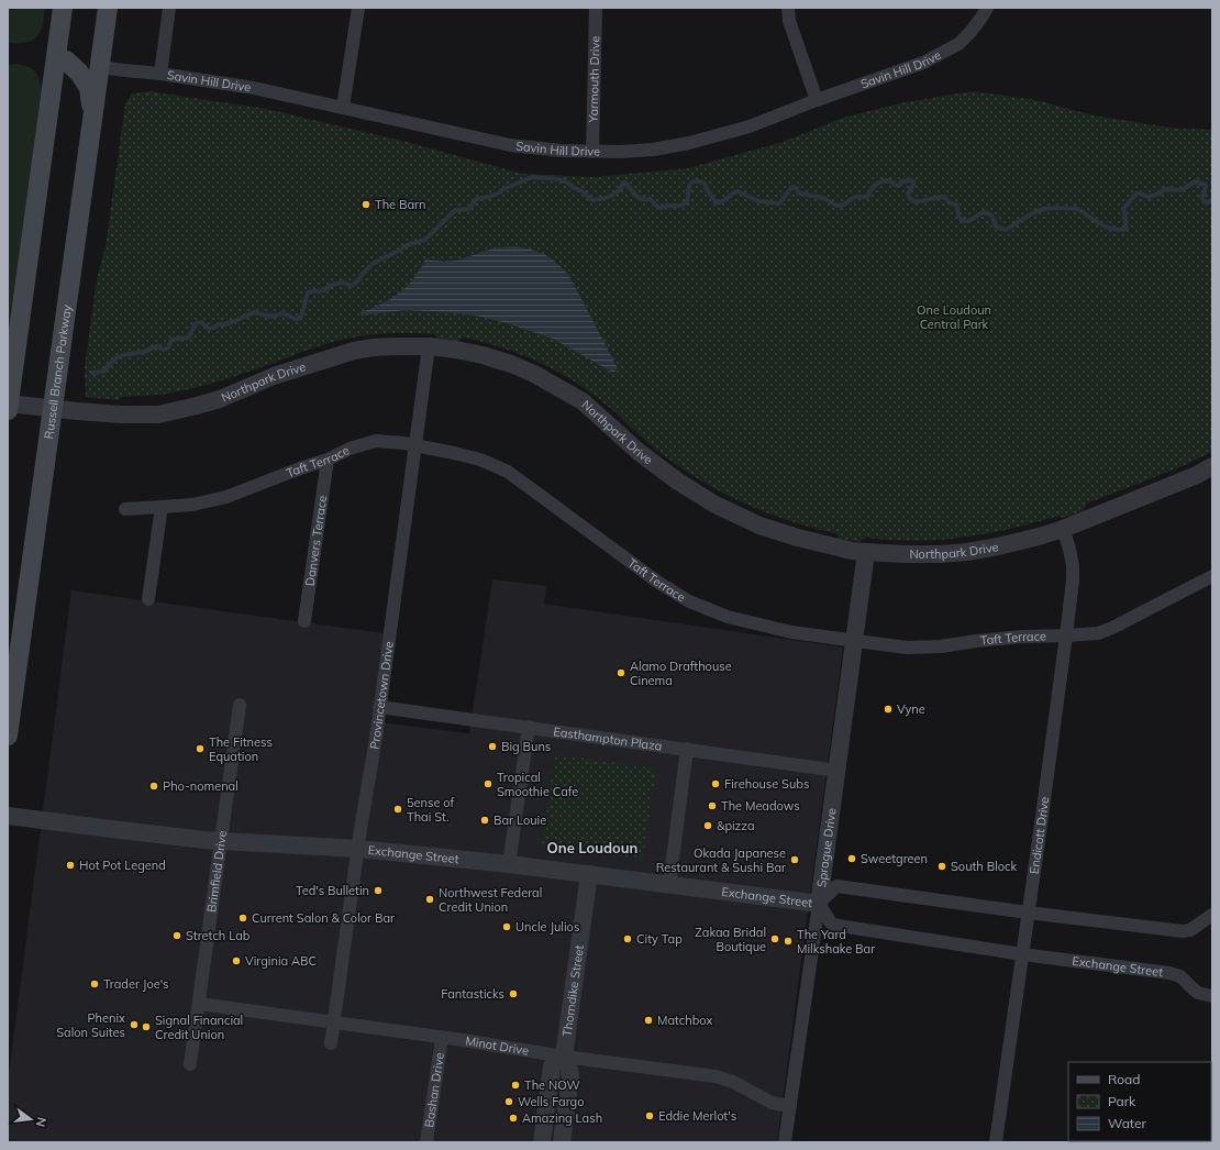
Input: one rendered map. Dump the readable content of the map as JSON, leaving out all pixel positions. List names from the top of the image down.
{
  "streets": {
    "main road": ["Russell Branch Parkway"],
    "street": [
      "Savin Hill Drive",
      "Yarmouth Drive",
      "Northpark Drive",
      "Taft Terrace",
      "Danvers Terrace",
      "Provincetown Drive",
      "Easthampton Plaza",
      "Endicott Drive",
      "Sprague Drive",
      "Exchange Street",
      "Brimfield Drive",
      "Thorndike Street",
      "Minot Drive",
      "Bashan Drive"
    ]
  },
  "crossings": [
    ["Savin Hill Drive", "Yarmouth Drive"],
    ["Savin Hill Drive", "Russell Branch Parkway"],
    ["Russell Branch Parkway", "Northpark Drive"],
    ["Northpark Drive", "Provincetown Drive"],
    ["Northpark Drive", "Endicott Drive"],
    ["Northpark Drive", "Sprague Drive"],
    ["Taft Terrace", "Danvers Terrace"],
    ["Taft Terrace", "Provincetown Drive"],
    ["Taft Terrace", "Endicott Drive"],
    ["Taft Terrace", "Sprague Drive"],
    ["Provincetown Drive", "Easthampton Plaza"],
    ["Provincetown Drive", "Exchange Street"],
    ["Provincetown Drive", "Minot Drive"],
    ["Easthampton Plaza", "Sprague Drive"],
    ["Endicott Drive", "Exchange Street"],
    ["Sprague Drive", "Exchange Street"],
    ["Sprague Drive", "Minot Drive"],
    ["Exchange Street", "Brimfield Drive"],
    ["Exchange Street", "Thorndike Street"],
    ["Brimfield Drive", "Minot Drive"],
    ["Thorndike Street", "Minot Drive"],
    ["Minot Drive", "Bashan Drive"]
  ],
  "districts": ["One Loudoun"],
  "parks": ["One Loudoun Central Park"],
  "places": [
    "The Barn",
    "Alamo Drafthouse Cinema",
    "Vyne",
    "Big Buns",
    "The Fitness Equation",
    "Tropical Smoothie Cafe",
    "Firehouse Subs",
    "Pho-nomenal",
    "The Meadows",
    "5ense of Thai St.",
    "Bar Louie",
    "&pizza",
    "Sweetgreen",
    "Okada Japanese Restaurant & Sushi Bar",
    "Hot Pot Legend",
    "South Block",
    "Ted's Bulletin",
    "Northwest Federal Credit Union",
    "Current Salon & Color Bar",
    "Uncle Julios",
    "Stretch Lab",
    "City Tap",
    "Zakaa Bridal Boutique",
    "The Yard Milkshake Bar",
    "Virginia ABC",
    "Trader Joe's",
    "Fantasticks",
    "Matchbox",
    "Phenix Salon Suites",
    "Signal Financial Credit Union",
    "The NOW",
    "Wells Fargo",
    "Eddie Merlot's",
    "Amazing Lash"
  ],
  "legend": ["Road", "Park", "Water"],
  "north": "right"
}
